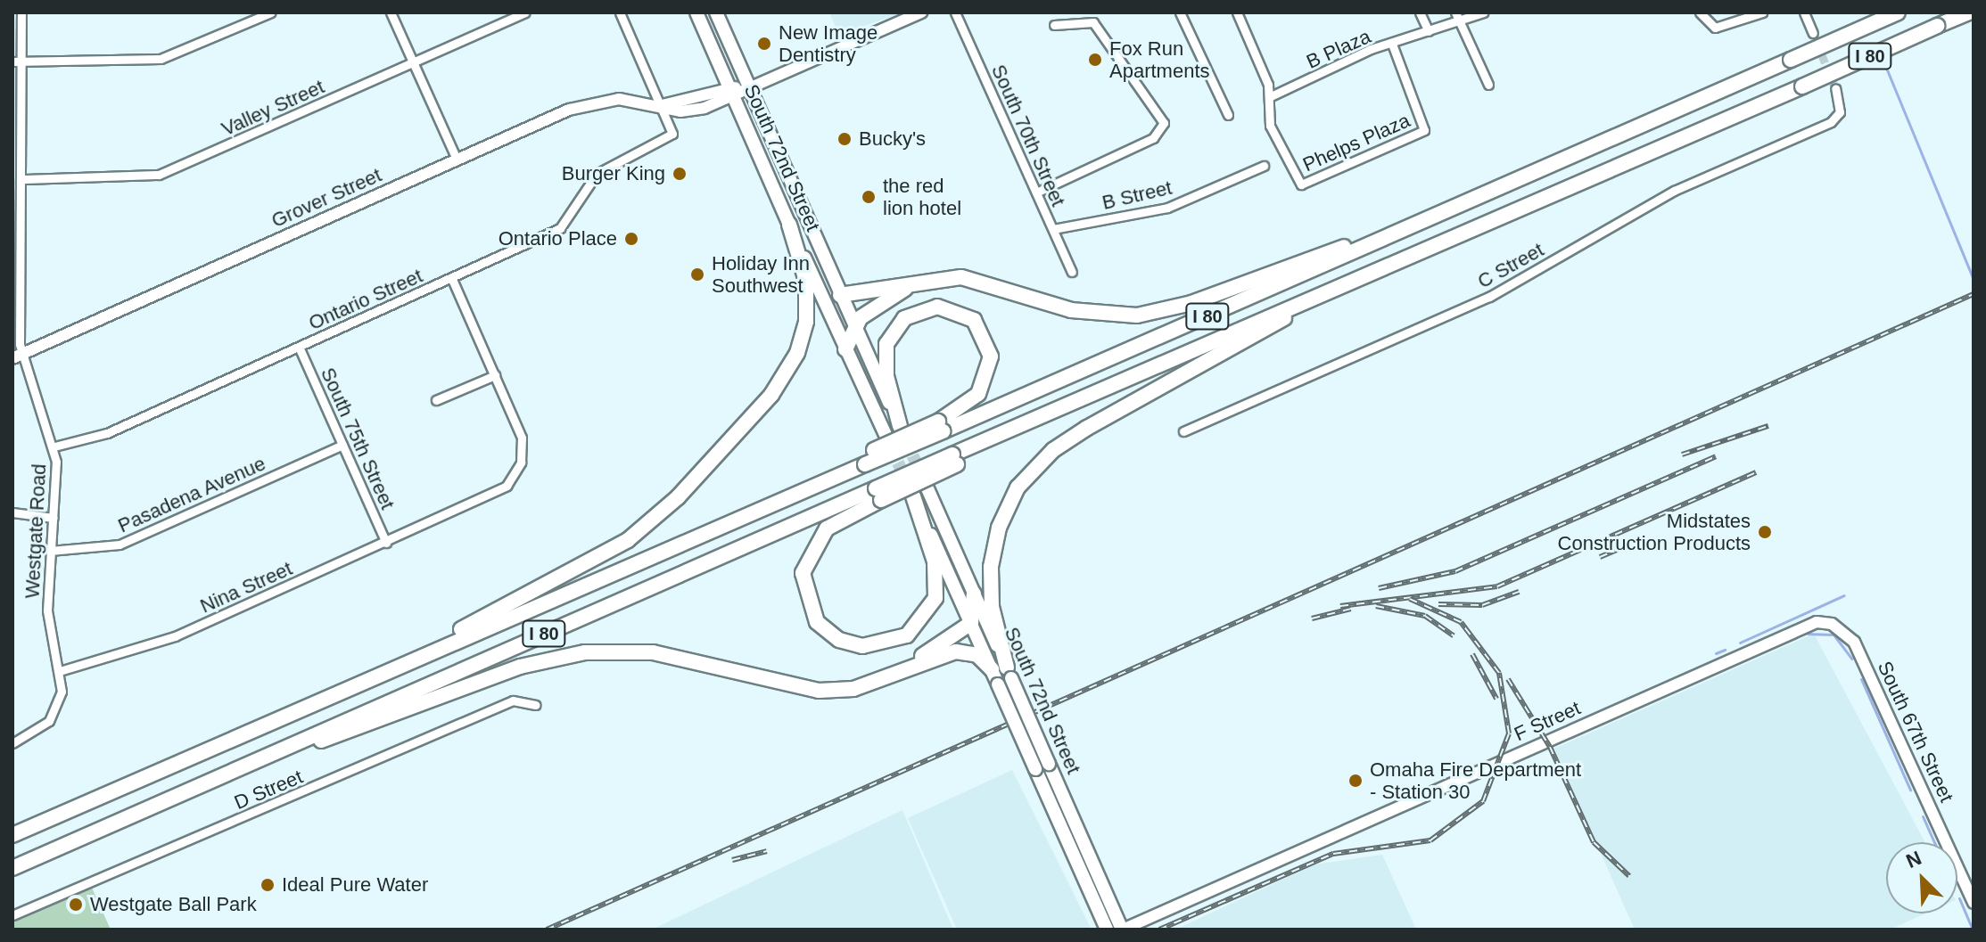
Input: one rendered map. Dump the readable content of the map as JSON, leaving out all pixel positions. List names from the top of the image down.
{
  "streets": {
    "highway": ["I 80"],
    "main road": ["South 72nd Street"],
    "street": [
      "B Plaza",
      "Valley Street",
      "South 70th Street",
      "Phelps Plaza",
      "B Street",
      "Grover Street",
      "C Street",
      "Ontario Street",
      "South 75th Street",
      "Pasadena Avenue",
      "Westgate Road",
      "Nina Street",
      "F Street",
      "South 67th Street",
      "D Street"
    ]
  },
  "crossings": [
    ["B Plaza", "Phelps Plaza"],
    ["Valley Street", "Westgate Road"],
    ["South 70th Street", "B Street"],
    ["South 72nd Street", "Grover Street"],
    ["South 72nd Street", "F Street"],
    ["Grover Street", "Ontario Street"],
    ["Grover Street", "Westgate Road"],
    ["Ontario Street", "South 75th Street"],
    ["Ontario Street", "Westgate Road"],
    ["South 75th Street", "Pasadena Avenue"],
    ["South 75th Street", "Nina Street"],
    ["Pasadena Avenue", "Westgate Road"],
    ["Westgate Road", "Nina Street"],
    ["F Street", "South 67th Street"]
  ],
  "places": [
    "New Image Dentistry",
    "Fox Run Apartments",
    "Bucky's",
    "Burger King",
    "the red lion hotel",
    "Ontario Place",
    "Holiday Inn Southwest",
    "Midstates Construction Products",
    "Omaha Fire Department - Station 30",
    "Ideal Pure Water",
    "Westgate Ball Park"
  ],
  "north": "top left"
}
